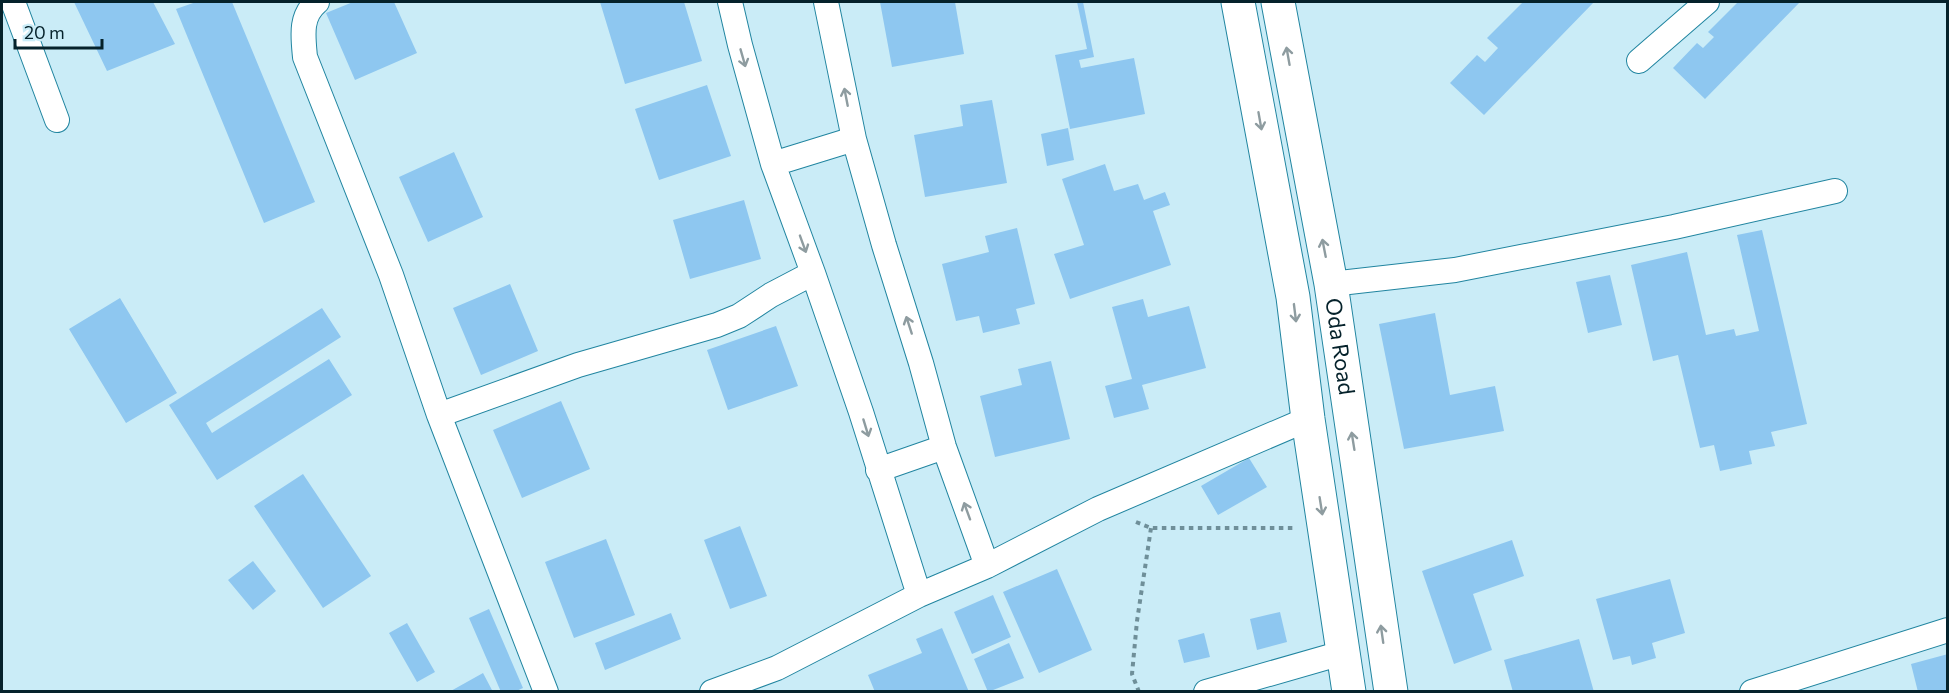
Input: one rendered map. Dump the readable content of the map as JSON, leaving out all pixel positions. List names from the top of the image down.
{
  "streets": {
    "street": ["Oda Road"]
  },
  "scale_bar": "20 m"
}
